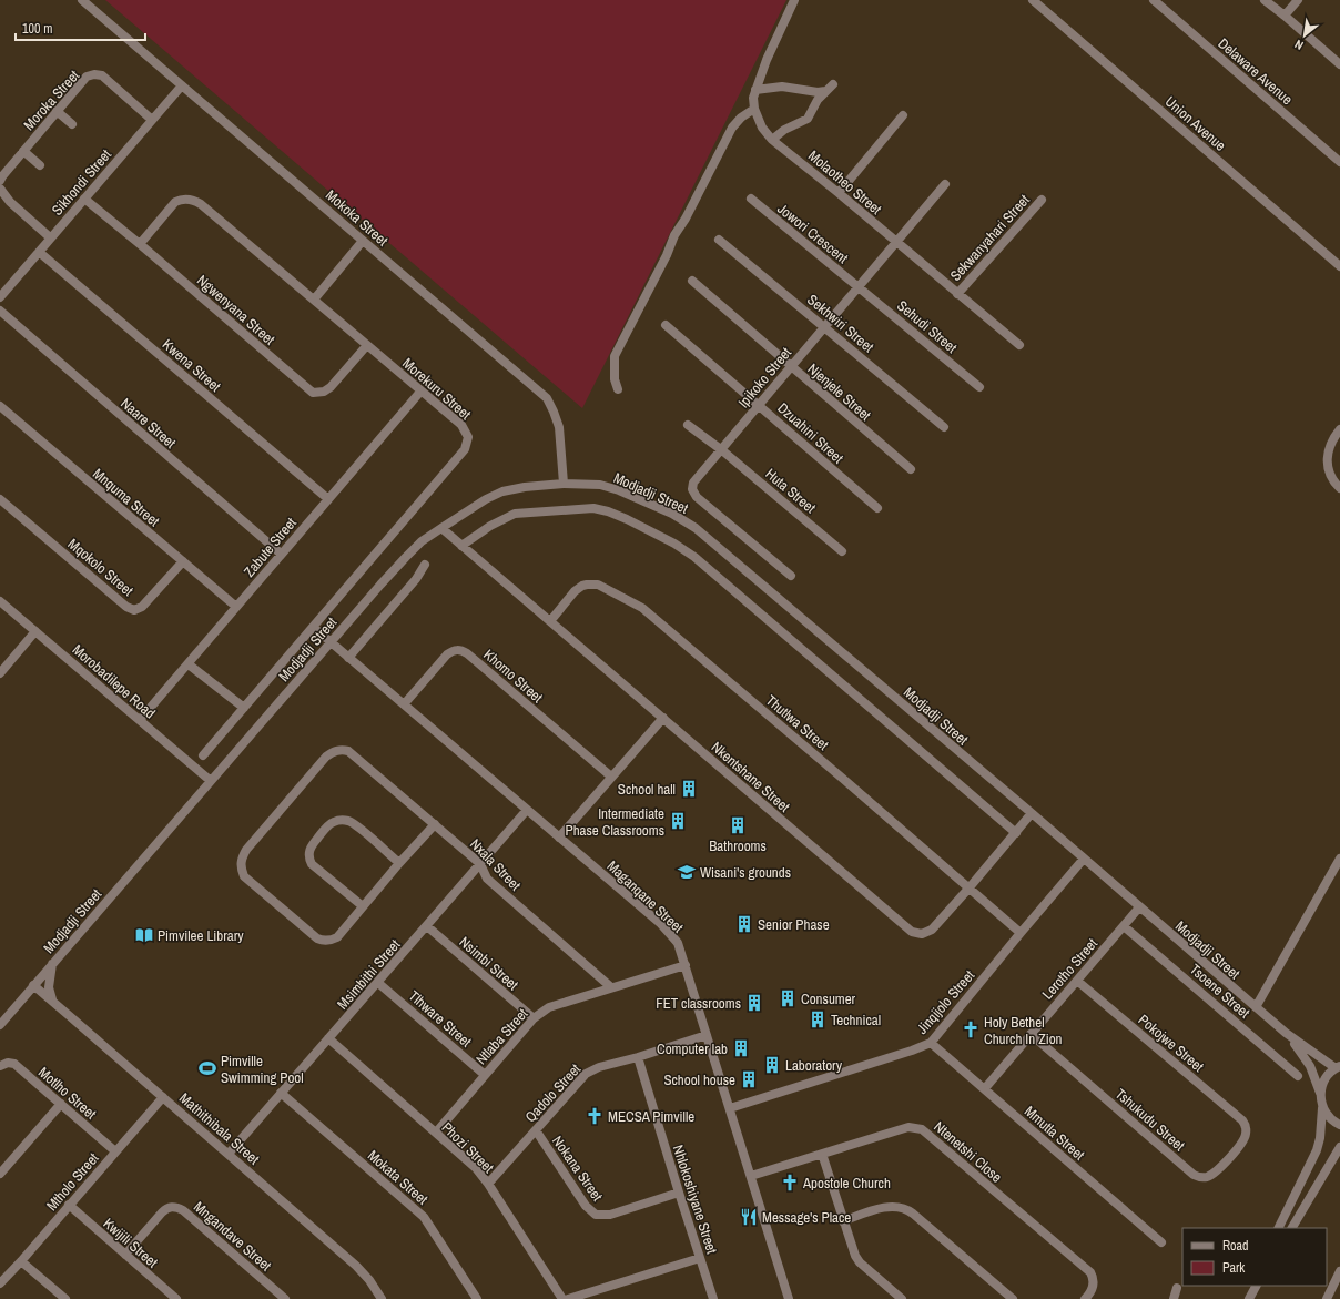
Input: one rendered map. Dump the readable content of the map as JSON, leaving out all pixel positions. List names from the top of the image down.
{
  "streets": {
    "street": [
      "Delaware Avenue",
      "Moroka Street",
      "Union Avenue",
      "Sikhondi Street",
      "Molaotheo Street",
      "Mokoka Street",
      "Jowori Crescent",
      "Sekwanyahari Street",
      "Ngwenyana Street",
      "Sekhwiri Street",
      "Sehudi Street",
      "Kwena Street",
      "Ipikoko Street",
      "Morekuru Street",
      "Njenjele Street",
      "Naare Street",
      "Dzuahini Street",
      "Huta Street",
      "Modjadji Street",
      "Mnquma Street",
      "Zabute Street",
      "Mqokolo Street",
      "Khomo Street",
      "Morobadilepe Road",
      "Thutlwa Street",
      "Nkentshane Street",
      "Nxala Street",
      "Maganqane Street",
      "Nsimbi Street",
      "Lerotho Street",
      "Msimbithi Street",
      "Tsoene Street",
      "Jinqijolo Street",
      "Tlhware Street",
      "Ntlaba Street",
      "Pokojwe Street",
      "Motlho Street",
      "Qadolo Street",
      "Tshukudu Street",
      "Mathithibala Street",
      "Mmutla Street",
      "Phozi Street",
      "Ntenetshi Close",
      "Nokana Street",
      "Mokata Street",
      "Mtholo Street",
      "Nhlokoshiyane Street",
      "Mngandave Street",
      "Kwijili Street"
    ]
  },
  "crossings": [
    ["Moroka Street", "Sikhondi Street"],
    ["Sikhondi Street", "Mokoka Street"],
    ["Sikhondi Street", "Ngwenyana Street"],
    ["Sikhondi Street", "Kwena Street"],
    ["Molaotheo Street", "Sekwanyahari Street"],
    ["Molaotheo Street", "Ipikoko Street"],
    ["Mokoka Street", "Modjadji Street"],
    ["Jowori Crescent", "Sehudi Street"],
    ["Jowori Crescent", "Ipikoko Street"],
    ["Ngwenyana Street", "Morekuru Street"],
    ["Sekhwiri Street", "Ipikoko Street"],
    ["Sehudi Street", "Ipikoko Street"],
    ["Kwena Street", "Zabute Street"],
    ["Ipikoko Street", "Njenjele Street"],
    ["Ipikoko Street", "Dzuahini Street"],
    ["Ipikoko Street", "Huta Street"],
    ["Morekuru Street", "Zabute Street"],
    ["Morekuru Street", "Maganqane Street"],
    ["Naare Street", "Zabute Street"],
    ["Modjadji Street", "Morobadilepe Road"],
    ["Modjadji Street", "Nkentshane Street"],
    ["Modjadji Street", "Maganqane Street"],
    ["Modjadji Street", "Lerotho Street"],
    ["Modjadji Street", "Jinqijolo Street"],
    ["Modjadji Street", "Mathithibala Street"],
    ["Mnquma Street", "Zabute Street"],
    ["Mnquma Street", "Mqokolo Street"],
    ["Zabute Street", "Morobadilepe Road"],
    ["Khomo Street", "Maganqane Street"],
    ["Thutlwa Street", "Nkentshane Street"],
    ["Thutlwa Street", "Jinqijolo Street"],
    ["Nxala Street", "Msimbithi Street"],
    ["Nxala Street", "Ntlaba Street"],
    ["Maganqane Street", "Msimbithi Street"],
    ["Maganqane Street", "Jinqijolo Street"],
    ["Maganqane Street", "Ntlaba Street"],
    ["Maganqane Street", "Qadolo Street"],
    ["Maganqane Street", "Ntenetshi Close"],
    ["Nsimbi Street", "Msimbithi Street"],
    ["Nsimbi Street", "Ntlaba Street"],
    ["Lerotho Street", "Tsoene Street"],
    ["Lerotho Street", "Pokojwe Street"],
    ["Lerotho Street", "Tshukudu Street"],
    ["Lerotho Street", "Mmutla Street"],
    ["Msimbithi Street", "Tlhware Street"],
    ["Msimbithi Street", "Mathithibala Street"],
    ["Msimbithi Street", "Phozi Street"],
    ["Msimbithi Street", "Mokata Street"],
    ["Jinqijolo Street", "Mmutla Street"],
    ["Tlhware Street", "Ntlaba Street"],
    ["Ntlaba Street", "Phozi Street"],
    ["Pokojwe Street", "Tshukudu Street"],
    ["Motlho Street", "Mtholo Street"],
    ["Qadolo Street", "Phozi Street"],
    ["Qadolo Street", "Nokana Street"],
    ["Qadolo Street", "Nhlokoshiyane Street"],
    ["Mathithibala Street", "Mtholo Street"],
    ["Nokana Street", "Nhlokoshiyane Street"],
    ["Mtholo Street", "Kwijili Street"],
    ["Mngandave Street", "Kwijili Street"]
  ],
  "places": {
    "building": [
      "School hall",
      "Intermediate Phase Classrooms",
      "Bathrooms",
      "Senior Phase",
      "Consumer",
      "FET classrooms",
      "Technical",
      "Computer lab",
      "Laboratory",
      "School house"
    ],
    "school or university": ["Wisani's grounds"],
    "library": ["Pimvilee Library"],
    "church": ["Holy Bethel Church In Zion", "MECSA Pimville", "Apostole Church"],
    "sports": ["Pimville Swimming Pool"],
    "restaurant": ["Message's Place"]
  },
  "legend": ["Road", "Park"],
  "scale_bar": "100 m",
  "north": "bottom left"
}
